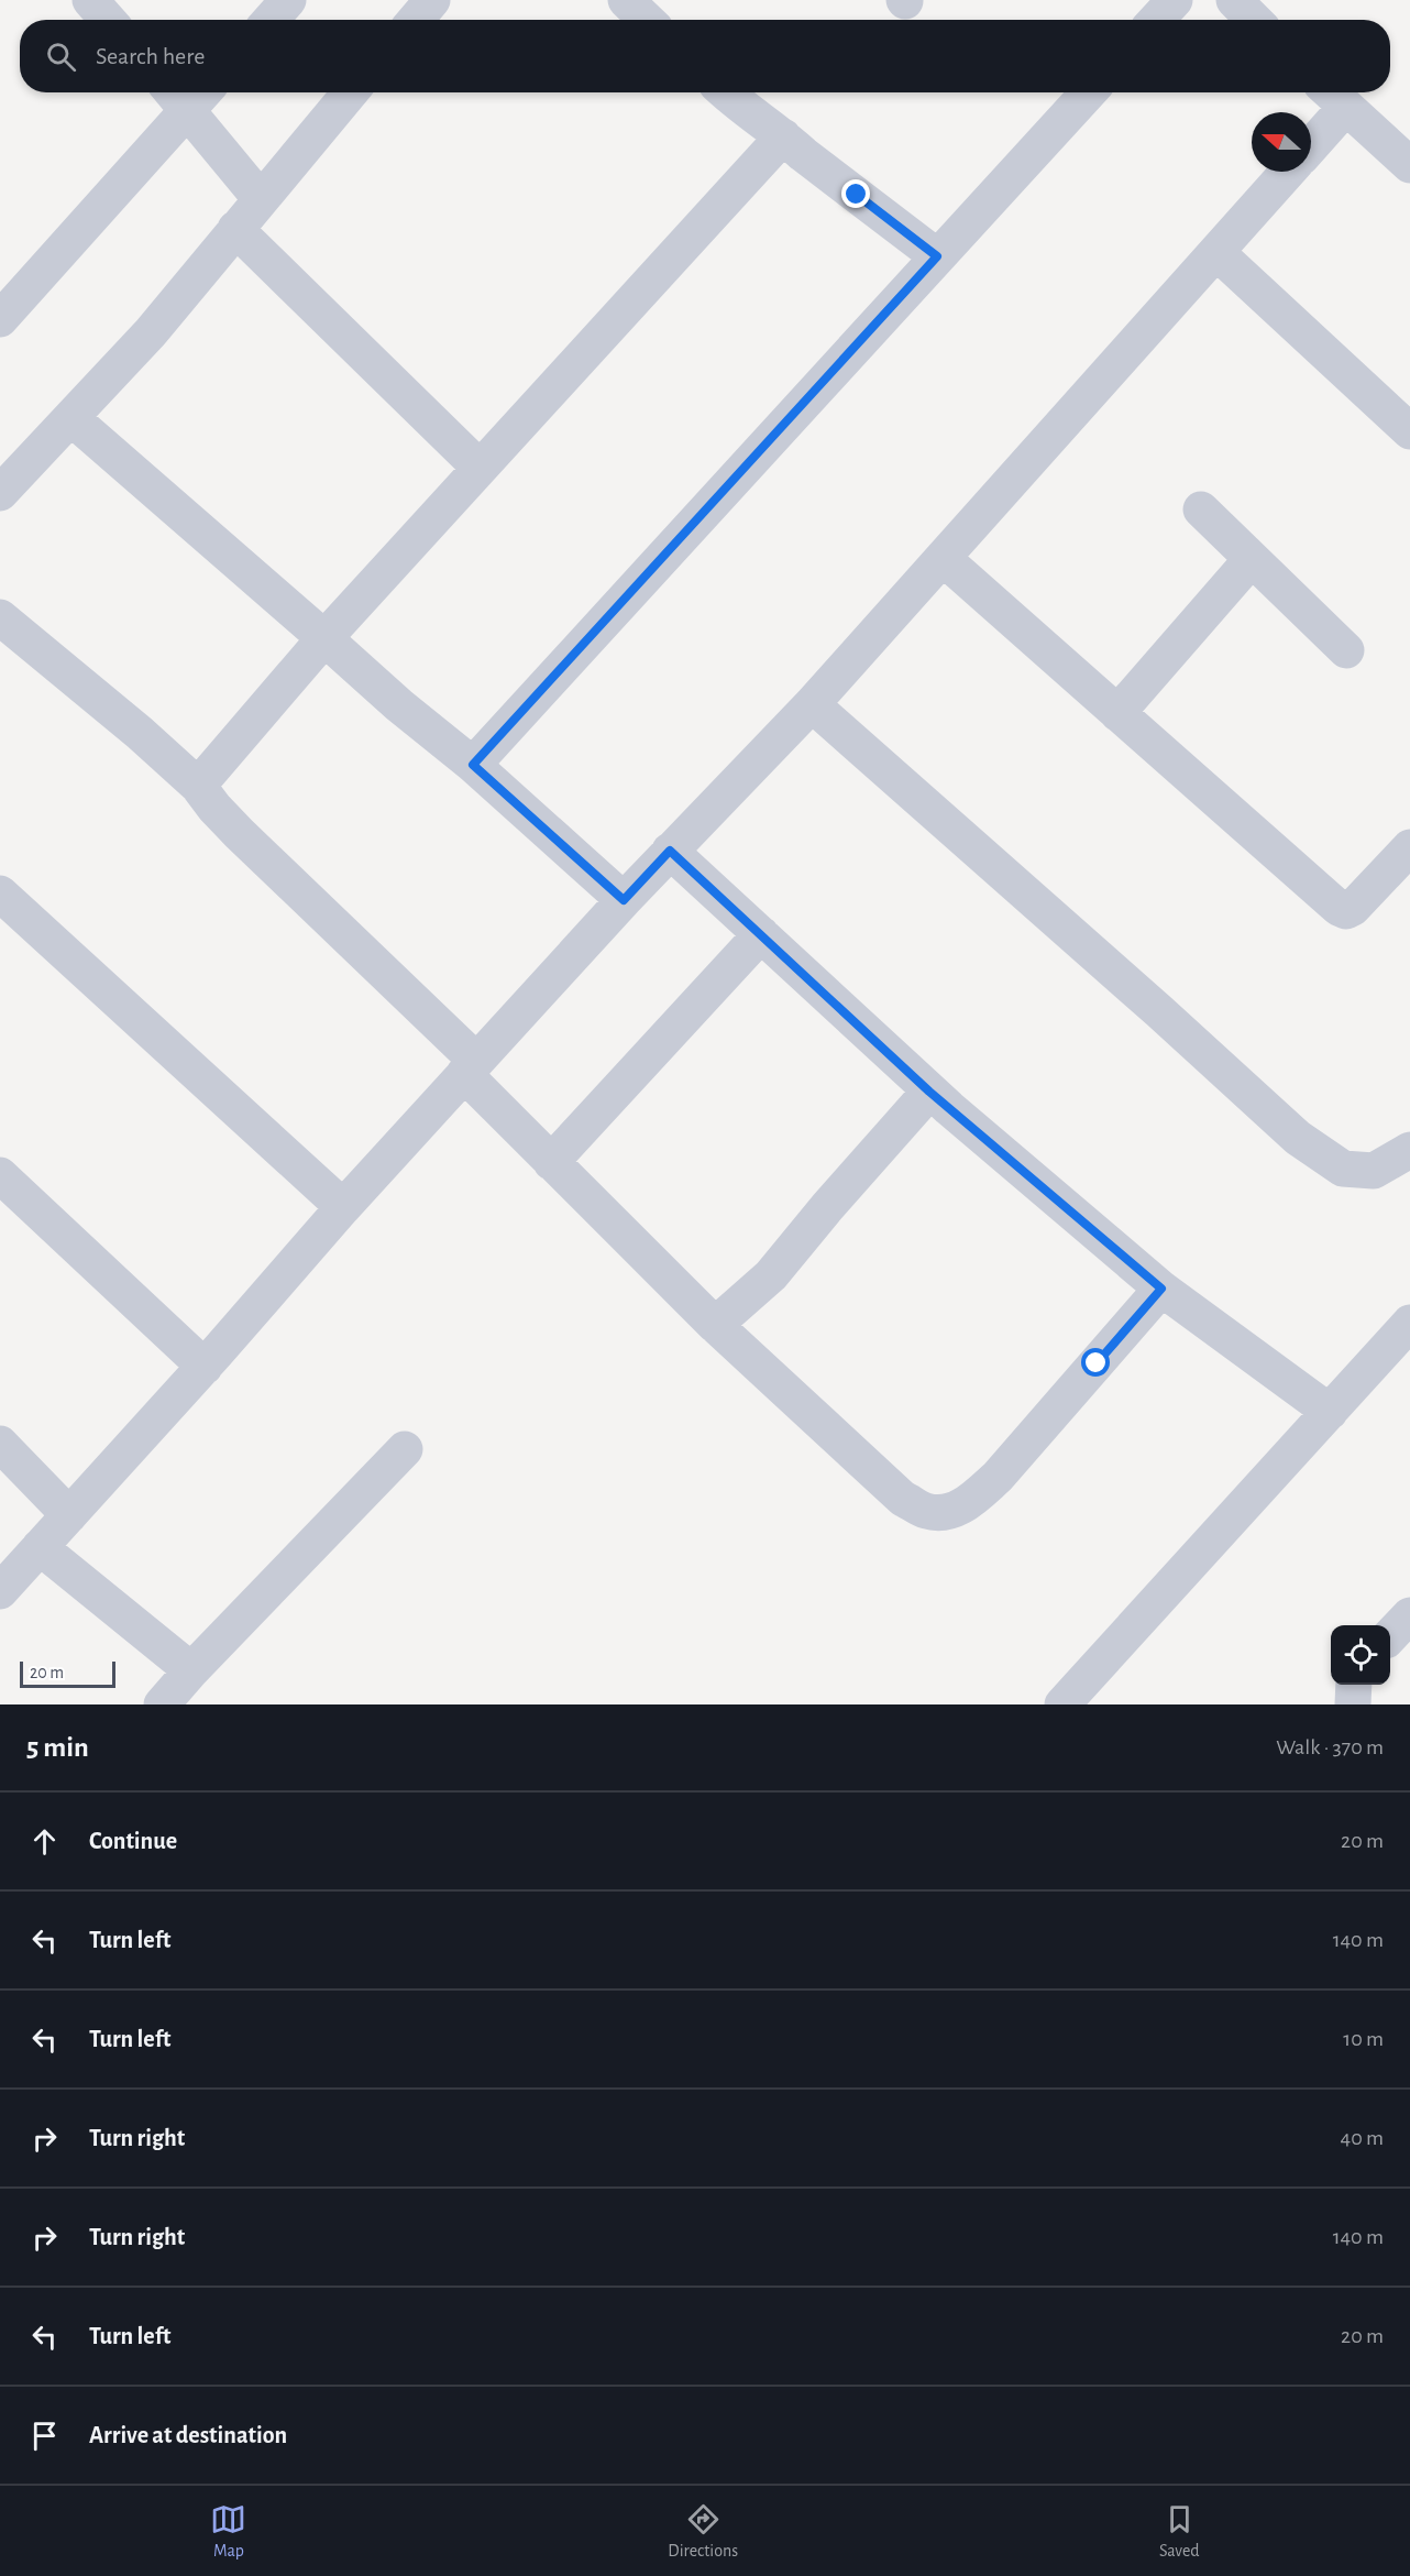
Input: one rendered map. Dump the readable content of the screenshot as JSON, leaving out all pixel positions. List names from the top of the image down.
{
  "scale_bar": "20 m",
  "north": "left",
  "page": {
    "search": "Search here",
    "scale": "20 m",
    "heading": ["5 min", "Walk · 370 m"],
    "list": [
      ["Continue", "20 m"],
      ["Turn left", "140 m"],
      ["Turn left", "10 m"],
      ["Turn right", "40 m"],
      ["Turn right", "140 m"],
      ["Turn left", "20 m"],
      "Arrive at destination"
    ],
    "nav": ["Map", "Directions", "Saved"]
  }
}
